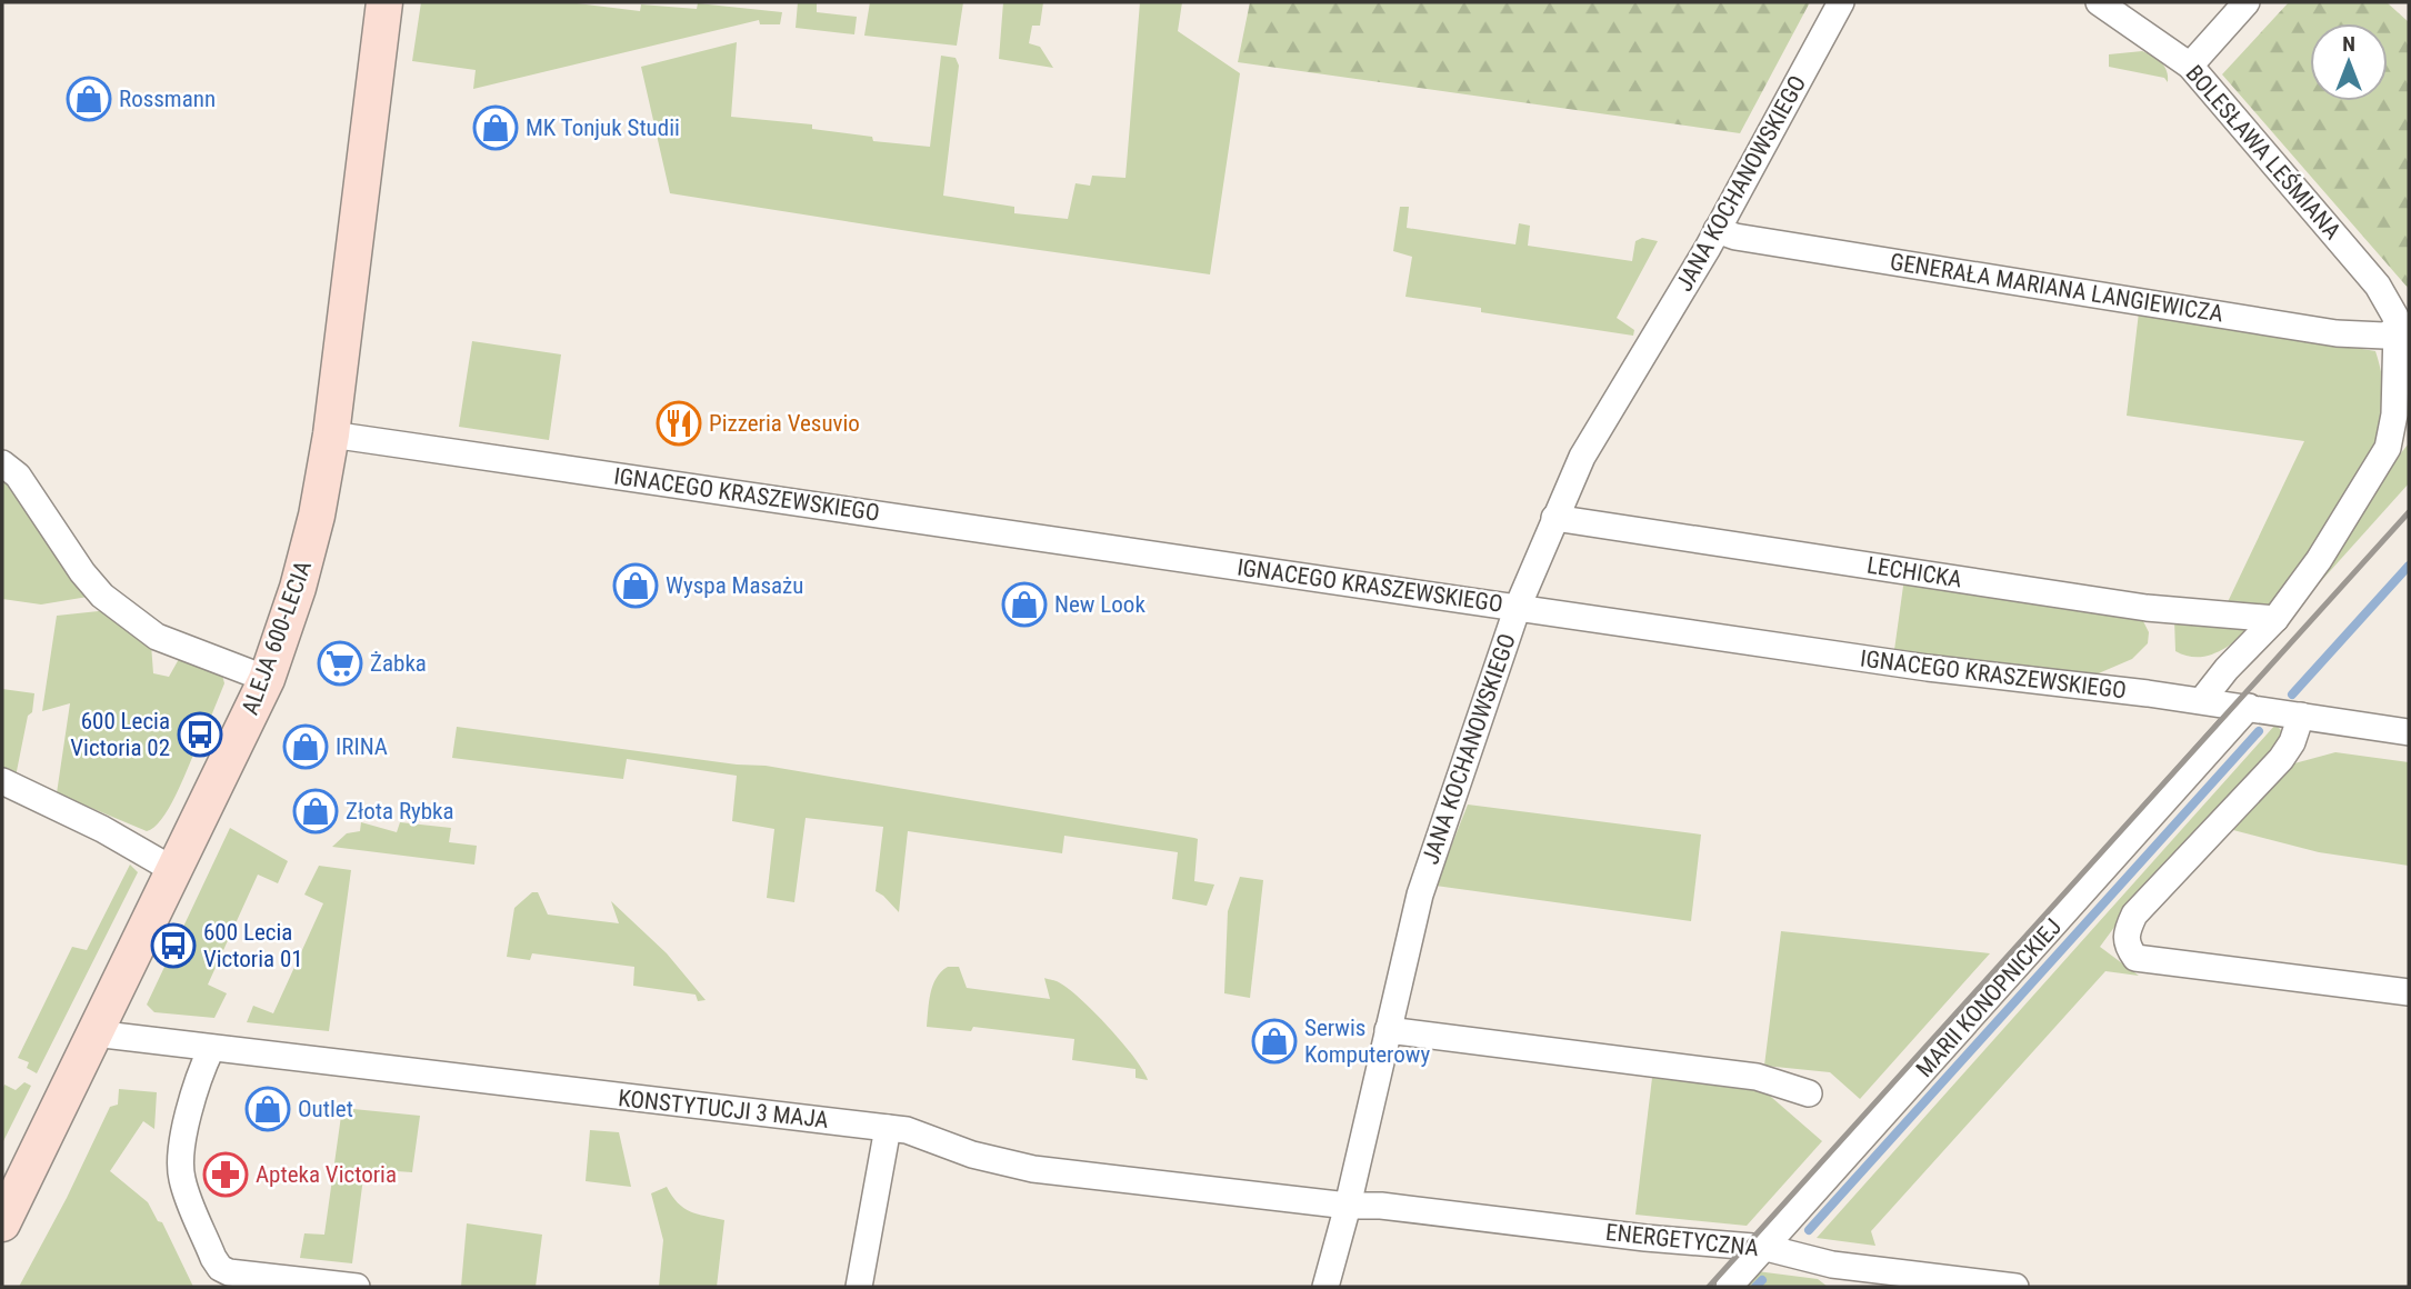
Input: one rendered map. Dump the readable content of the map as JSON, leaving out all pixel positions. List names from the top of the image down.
{
  "streets": {
    "main road": ["ALEJA 600-LECIA"],
    "street": [
      "BOLESŁAWA LEŚMIANA",
      "JANA KOCHANOWSKIEGO",
      "GENERAŁA MARIANA LANGIEWICZA",
      "IGNACEGO KRASZEWSKIEGO",
      "LECHICKA",
      "MARII KONOPNICKIEJ",
      "KONSTYTUCJI 3 MAJA",
      "ENERGETYCZNA"
    ]
  },
  "crossings": [
    ["BOLESŁAWA LEŚMIANA", "GENERAŁA MARIANA LANGIEWICZA"],
    ["JANA KOCHANOWSKIEGO", "GENERAŁA MARIANA LANGIEWICZA"],
    ["JANA KOCHANOWSKIEGO", "IGNACEGO KRASZEWSKIEGO"],
    ["JANA KOCHANOWSKIEGO", "LECHICKA"],
    ["JANA KOCHANOWSKIEGO", "KONSTYTUCJI 3 MAJA"],
    ["JANA KOCHANOWSKIEGO", "ENERGETYCZNA"],
    ["IGNACEGO KRASZEWSKIEGO", "ALEJA 600-LECIA"],
    ["IGNACEGO KRASZEWSKIEGO", "MARII KONOPNICKIEJ"],
    ["ALEJA 600-LECIA", "KONSTYTUCJI 3 MAJA"],
    ["MARII KONOPNICKIEJ", "ENERGETYCZNA"],
    ["KONSTYTUCJI 3 MAJA", "ENERGETYCZNA"]
  ],
  "places": {
    "shop": [
      "Rossmann",
      "MK Tonjuk Studii",
      "Wyspa Masażu",
      "New Look",
      "IRINA",
      "Złota Rybka",
      "Serwis Komputerowy",
      "Outlet"
    ],
    "restaurant": ["Pizzeria Vesuvio"],
    "supermarket": ["Żabka"],
    "bus stop": ["600 Lecia Victoria 02", "600 Lecia Victoria 01"],
    "pharmacy": ["Apteka Victoria"]
  },
  "north": "top"
}
